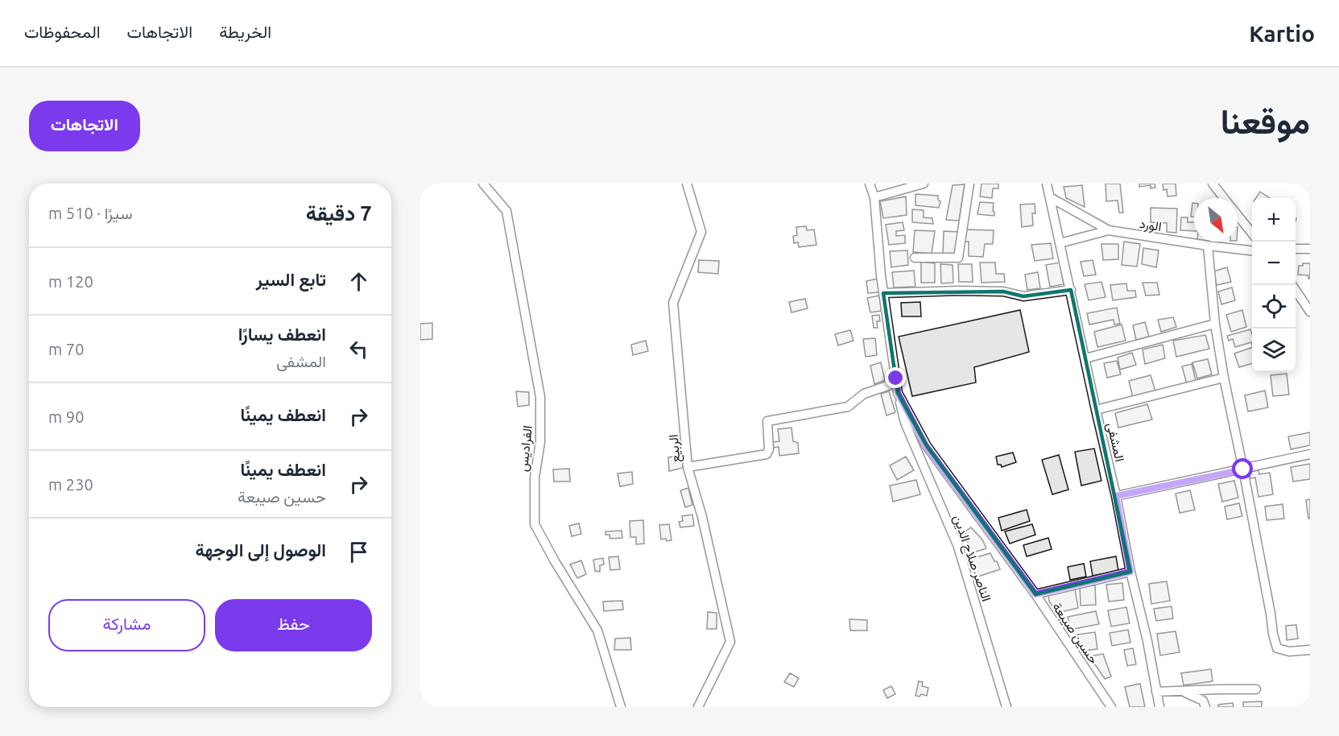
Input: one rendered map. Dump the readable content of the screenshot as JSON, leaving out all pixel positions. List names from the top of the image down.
{
  "streets": {
    "street": [
      "الورد",
      "المشفى",
      "الفراديس",
      "الربيع",
      "الناصر صلاح الدين",
      "حسين صيبعة"
    ]
  },
  "crossings": [
    ["الورد", "المشفى"],
    ["الناصر صلاح الدين", "حسين صيبعة"]
  ],
  "north": "bottom right",
  "page": {
    "header": "Kartio",
    "nav": ["الخريطة", "الاتجاهات", "المحفوظات"],
    "title": "موقعنا",
    "buttons": [
      "الاتجاهات",
      ["حفظ", "مشاركة"]
    ],
    "heading": ["7 دقيقة", "سيرًا · 510 m"],
    "map_buttons": ["+", "−"],
    "list": [
      ["تابع السير", "120 m"],
      ["انعطف يسارًا", "المشفى", "70 m"],
      ["انعطف يمينًا", "90 m"],
      ["انعطف يمينًا", "حسين صيبعة", "230 m"],
      "الوصول إلى الوجهة"
    ]
  }
}
